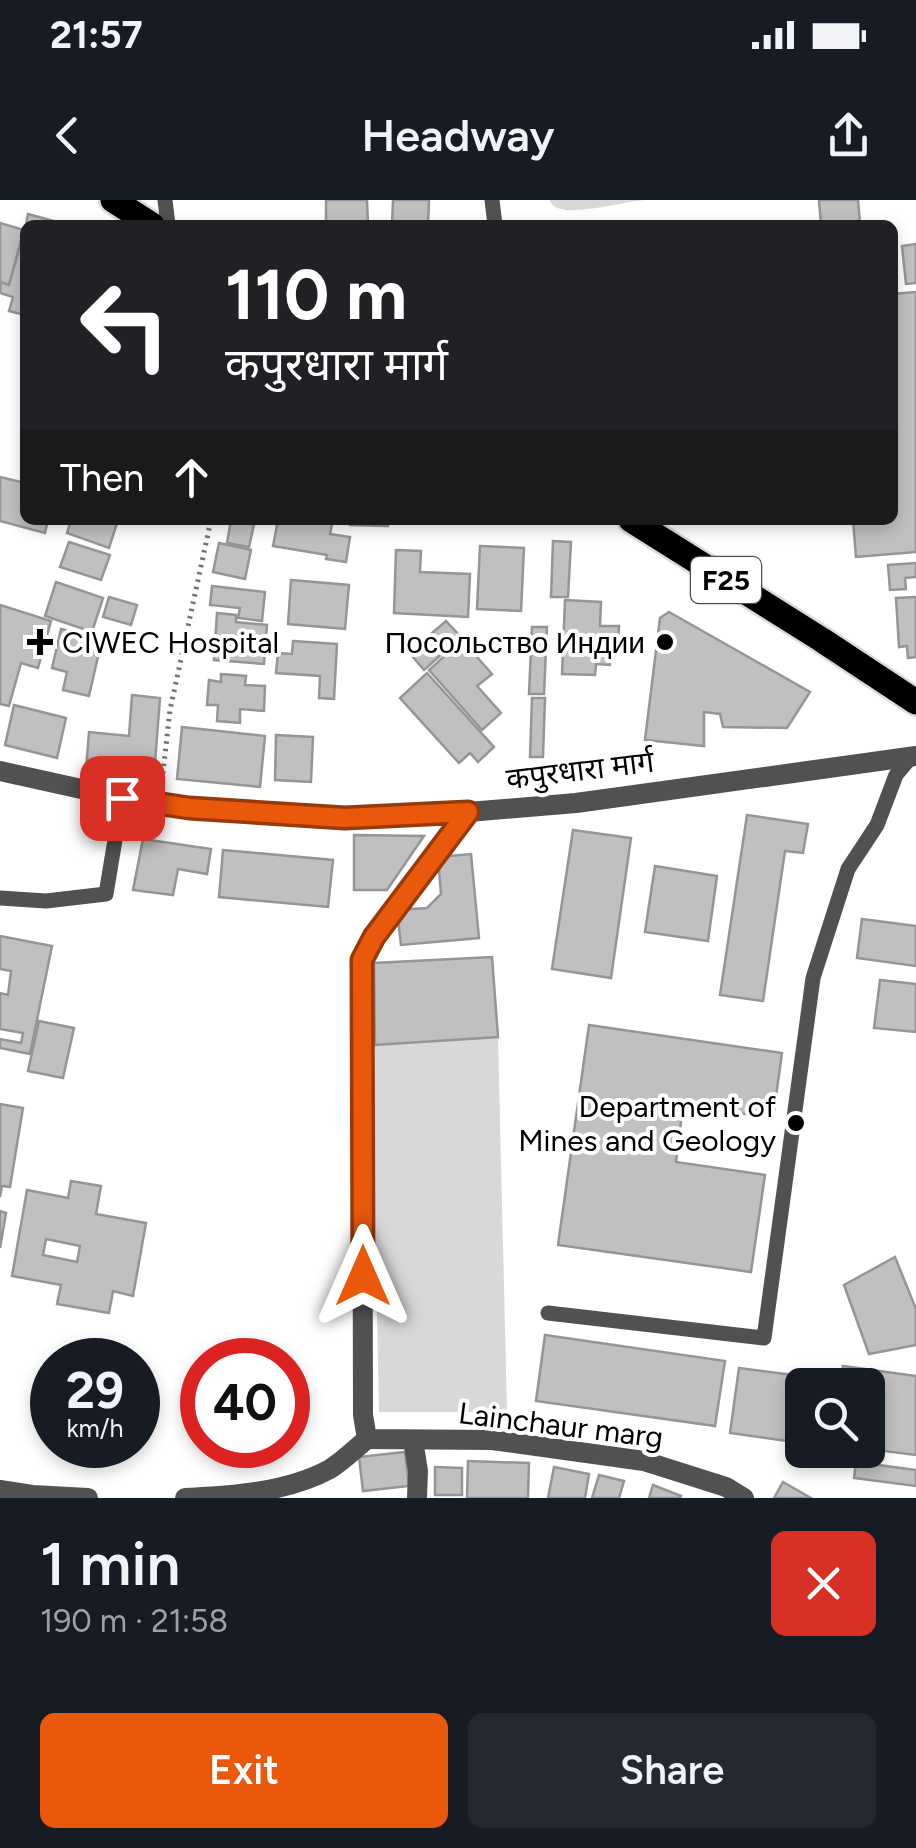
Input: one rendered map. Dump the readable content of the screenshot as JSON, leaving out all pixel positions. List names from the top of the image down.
{
  "streets": {
    "main road": ["F25"],
    "street": ["कपुरधारा मार्ग", "Lainchaur marg"]
  },
  "places": {
    "health": ["CIWEC Hospital"],
    "other": ["Посольство Индии", "Department of Mines and Geology"]
  },
  "page": {
    "status": "21:57",
    "header": "Headway",
    "turn": ["110 m", "कपुरधारा मार्ग"],
    "then": "Then",
    "speed": "29 km/h",
    "limit": "40",
    "heading": ["1 min", "190 m · 21:58"],
    "buttons": ["Exit", "Share"]
  }
}
